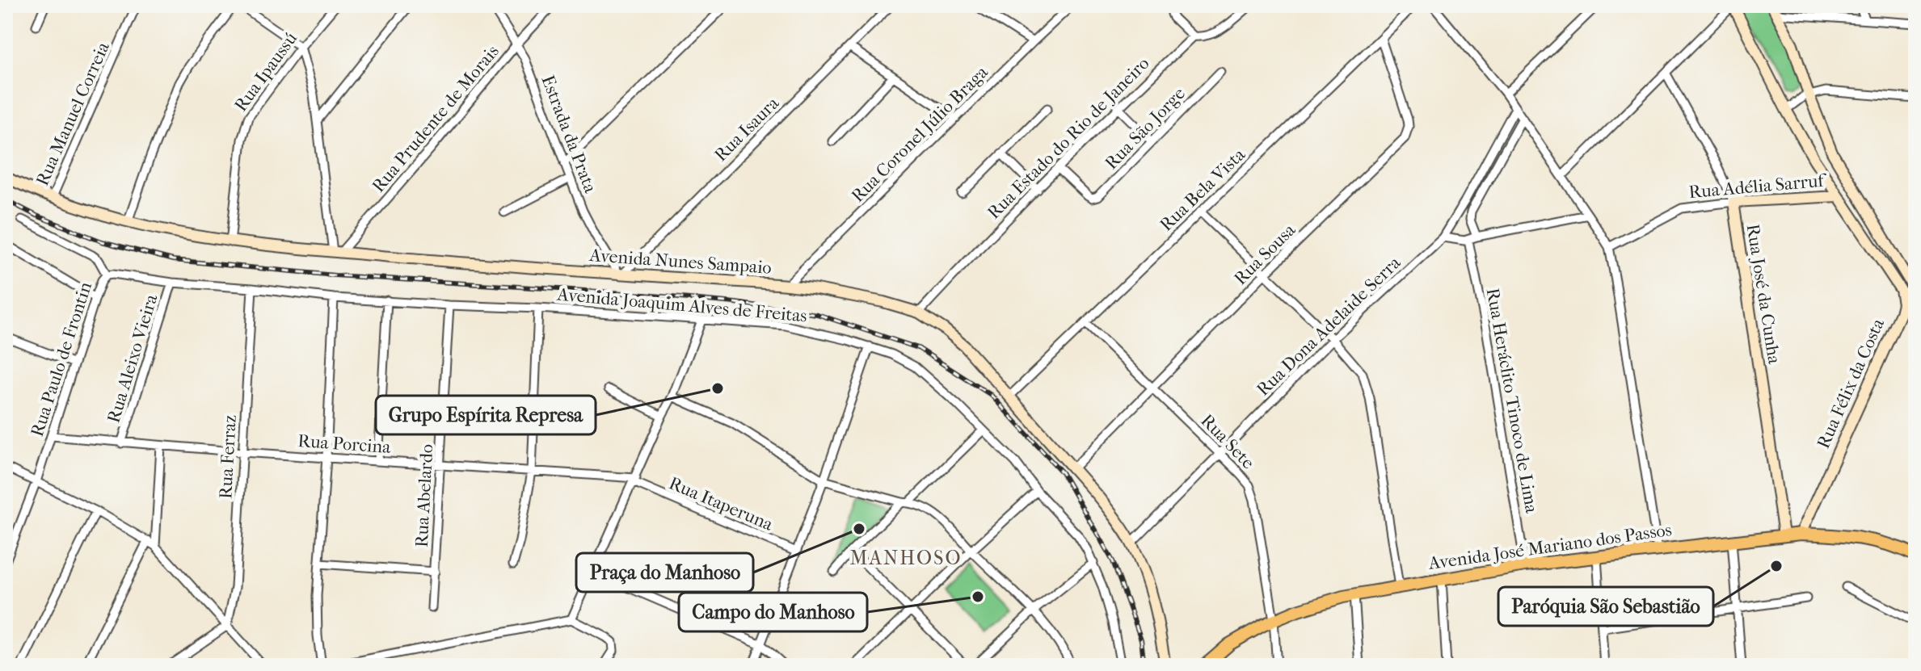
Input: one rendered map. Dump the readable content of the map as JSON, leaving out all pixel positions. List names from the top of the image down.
{
  "streets": {
    "main road": ["Avenida José Mariano dos Passos"],
    "street": [
      "Rua Ipaussú",
      "Rua Manuel Correia",
      "Rua Prudente de Morais",
      "Rua São Jorge",
      "Rua Isaura",
      "Estrada da Prata",
      "Rua Coronel Júlio Braga",
      "Rua Estado do Rio de Janeiro",
      "Rua Adélia Sarruf",
      "Rua Bela Vista",
      "Rua Sousa",
      "Avenida Nunes Sampaio",
      "Rua José da Cunha",
      "Avenida Joaquim Alves de Freitas",
      "Rua Dona Adelaide Serra",
      "Rua Aleixo Vieira",
      "Rua Paulo de Frontin",
      "Rua Félix da Costa",
      "Rua Heráclito Tinoco de Lima",
      "Rua Sete",
      "Rua Porcina",
      "Rua Ferraz",
      "Rua Abelardo",
      "Rua Itaperuna"
    ]
  },
  "crossings": [
    ["Rua Ipaussú", "Avenida Nunes Sampaio"],
    ["Rua Manuel Correia", "Avenida Nunes Sampaio"],
    ["Rua Prudente de Morais", "Estrada da Prata"],
    ["Rua Prudente de Morais", "Avenida Nunes Sampaio"],
    ["Rua São Jorge", "Rua Estado do Rio de Janeiro"],
    ["Rua Isaura", "Estrada da Prata"],
    ["Rua Isaura", "Avenida Nunes Sampaio"],
    ["Estrada da Prata", "Avenida Nunes Sampaio"],
    ["Rua Coronel Júlio Braga", "Avenida Nunes Sampaio"],
    ["Rua Estado do Rio de Janeiro", "Avenida Nunes Sampaio"],
    ["Rua Adélia Sarruf", "Rua José da Cunha"],
    ["Rua Adélia Sarruf", "Rua Félix da Costa"],
    ["Rua Bela Vista", "Rua Sousa"],
    ["Rua Bela Vista", "Avenida Nunes Sampaio"],
    ["Rua Bela Vista", "Rua Sete"],
    ["Rua Sousa", "Avenida Nunes Sampaio"],
    ["Rua Sousa", "Rua Sete"],
    ["Avenida Nunes Sampaio", "Rua Dona Adelaide Serra"],
    ["Rua José da Cunha", "Avenida José Mariano dos Passos"],
    ["Avenida Joaquim Alves de Freitas", "Rua Aleixo Vieira"],
    ["Avenida Joaquim Alves de Freitas", "Rua Paulo de Frontin"],
    ["Avenida Joaquim Alves de Freitas", "Rua Ferraz"],
    ["Avenida Joaquim Alves de Freitas", "Rua Abelardo"],
    ["Rua Dona Adelaide Serra", "Rua Sete"],
    ["Rua Aleixo Vieira", "Rua Porcina"],
    ["Rua Paulo de Frontin", "Rua Porcina"],
    ["Rua Félix da Costa", "Avenida José Mariano dos Passos"],
    ["Rua Heráclito Tinoco de Lima", "Avenida José Mariano dos Passos"],
    ["Rua Sete", "Avenida José Mariano dos Passos"],
    ["Rua Porcina", "Rua Ferraz"],
    ["Rua Porcina", "Rua Abelardo"],
    ["Rua Porcina", "Rua Itaperuna"]
  ],
  "districts": ["MANHOSO"],
  "places": [
    "Grupo Espírita Represa",
    "Praça do Manhoso",
    "Paróquia São Sebastião",
    "Campo do Manhoso"
  ]
}
